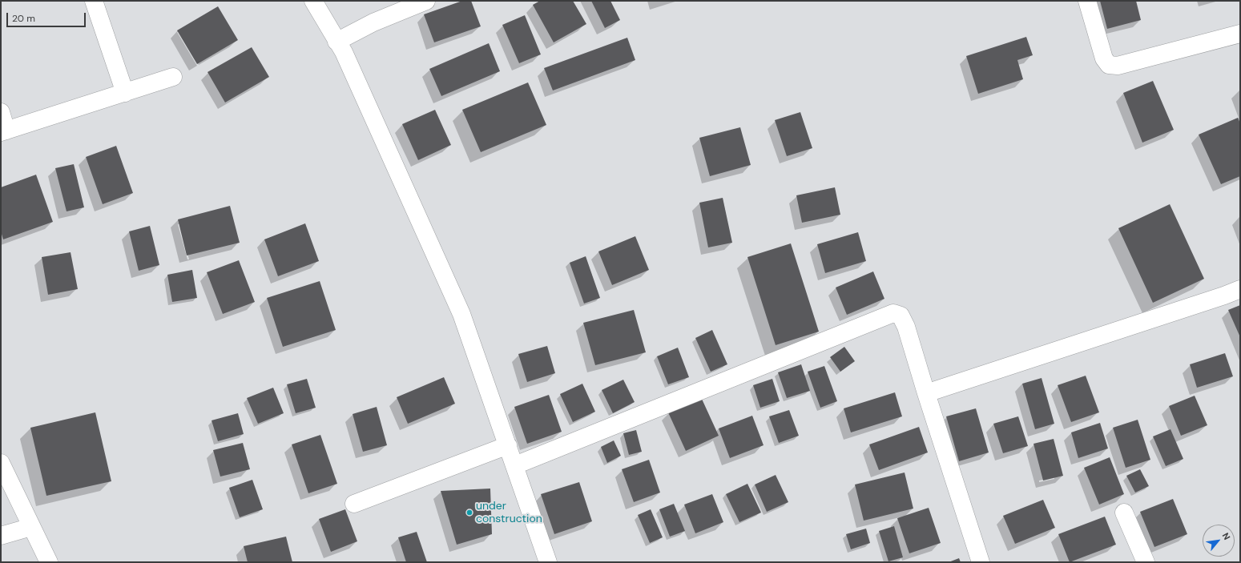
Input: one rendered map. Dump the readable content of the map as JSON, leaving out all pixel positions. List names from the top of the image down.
{
  "places": ["under construction"],
  "scale_bar": "20 m",
  "north": "top right"
}
